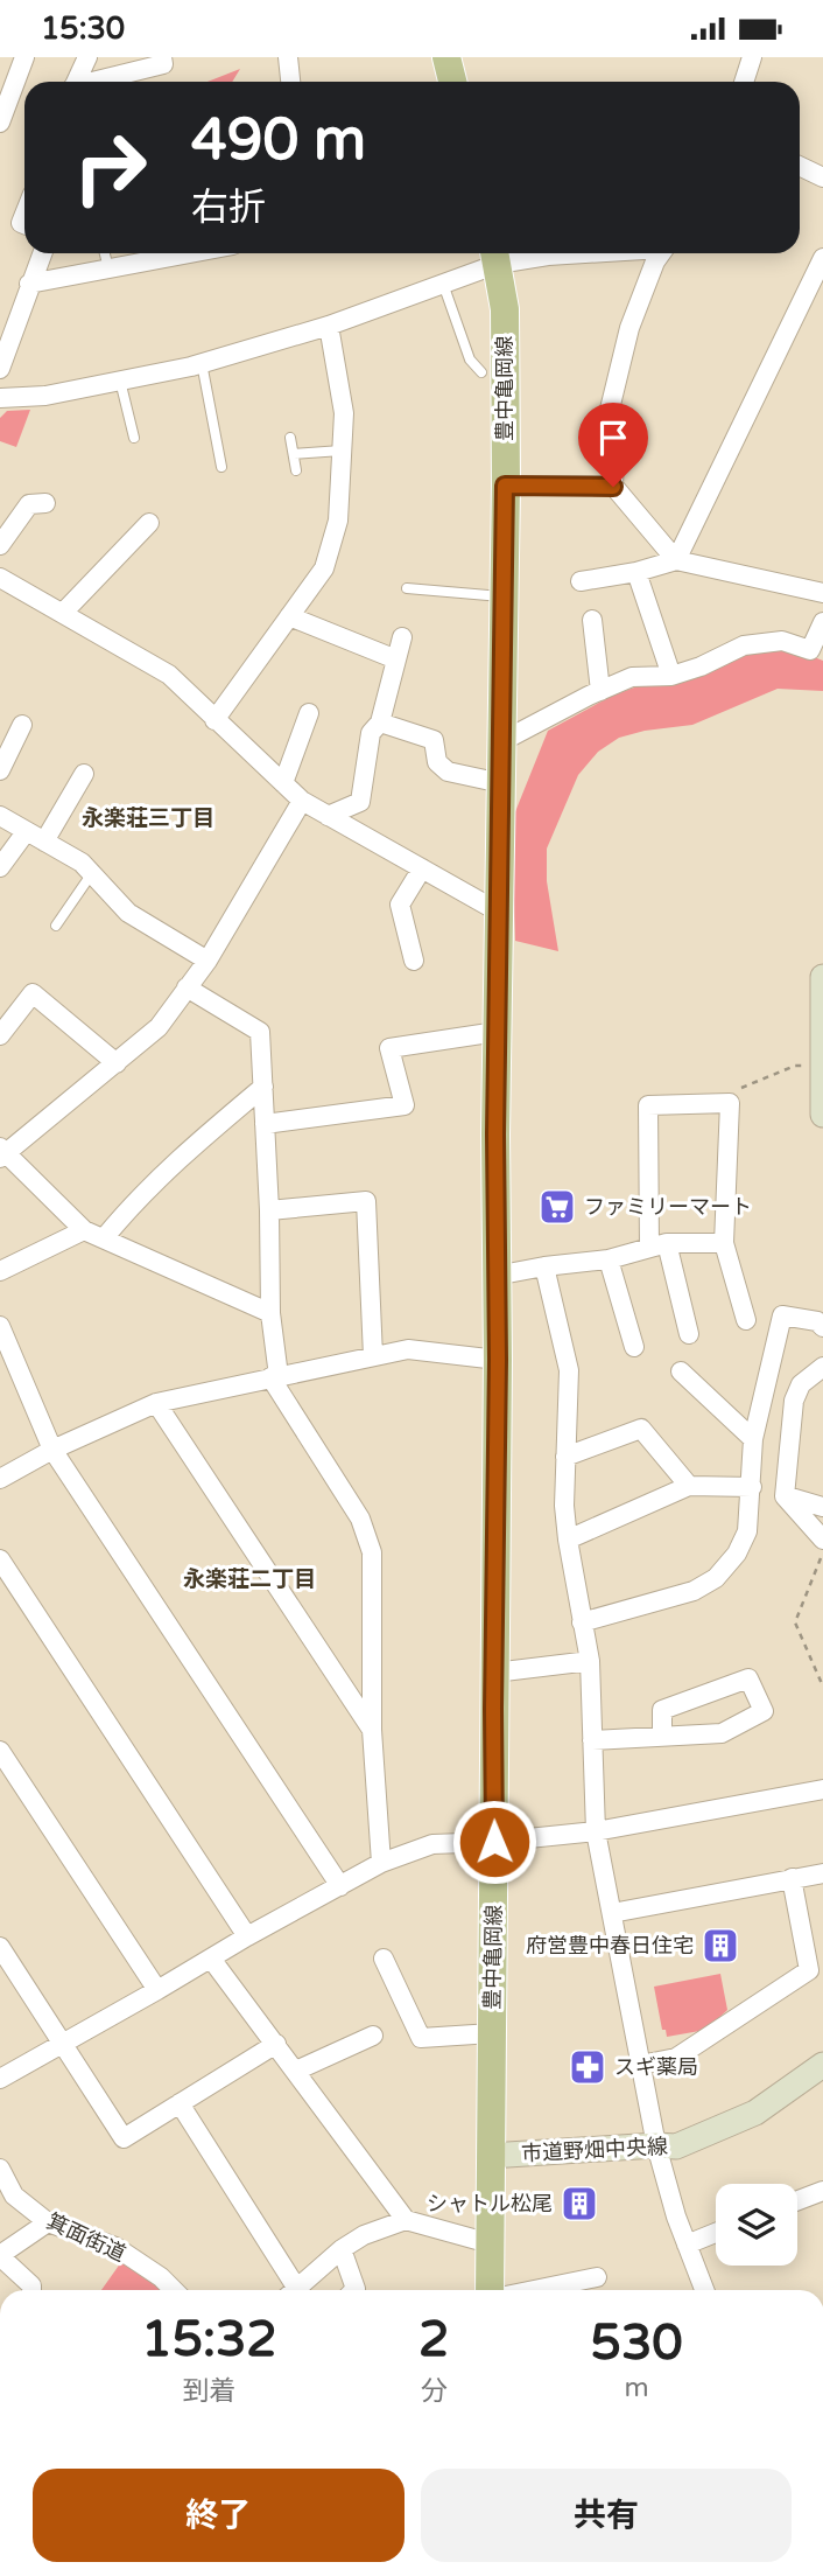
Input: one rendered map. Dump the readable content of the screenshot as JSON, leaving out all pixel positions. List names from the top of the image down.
{
  "streets": {
    "main road": ["豊中亀岡線"],
    "street": ["市道野畑中央線", "箕面街道"]
  },
  "crossings": [
    ["豊中亀岡線", "市道野畑中央線"]
  ],
  "districts": ["永楽荘三丁目", "永楽荘二丁目"],
  "places": {
    "supermarket": ["ファミリーマート"],
    "building": ["府営豊中春日住宅", "シャトル松尾"],
    "pharmacy": ["スギ薬局"]
  },
  "page": {
    "status": "15:30",
    "turn": ["490 m", "右折"],
    "eta": [
      "15:32",
      "到着",
      "2",
      "分",
      "530",
      "m"
    ],
    "buttons": ["終了", "共有"]
  }
}
